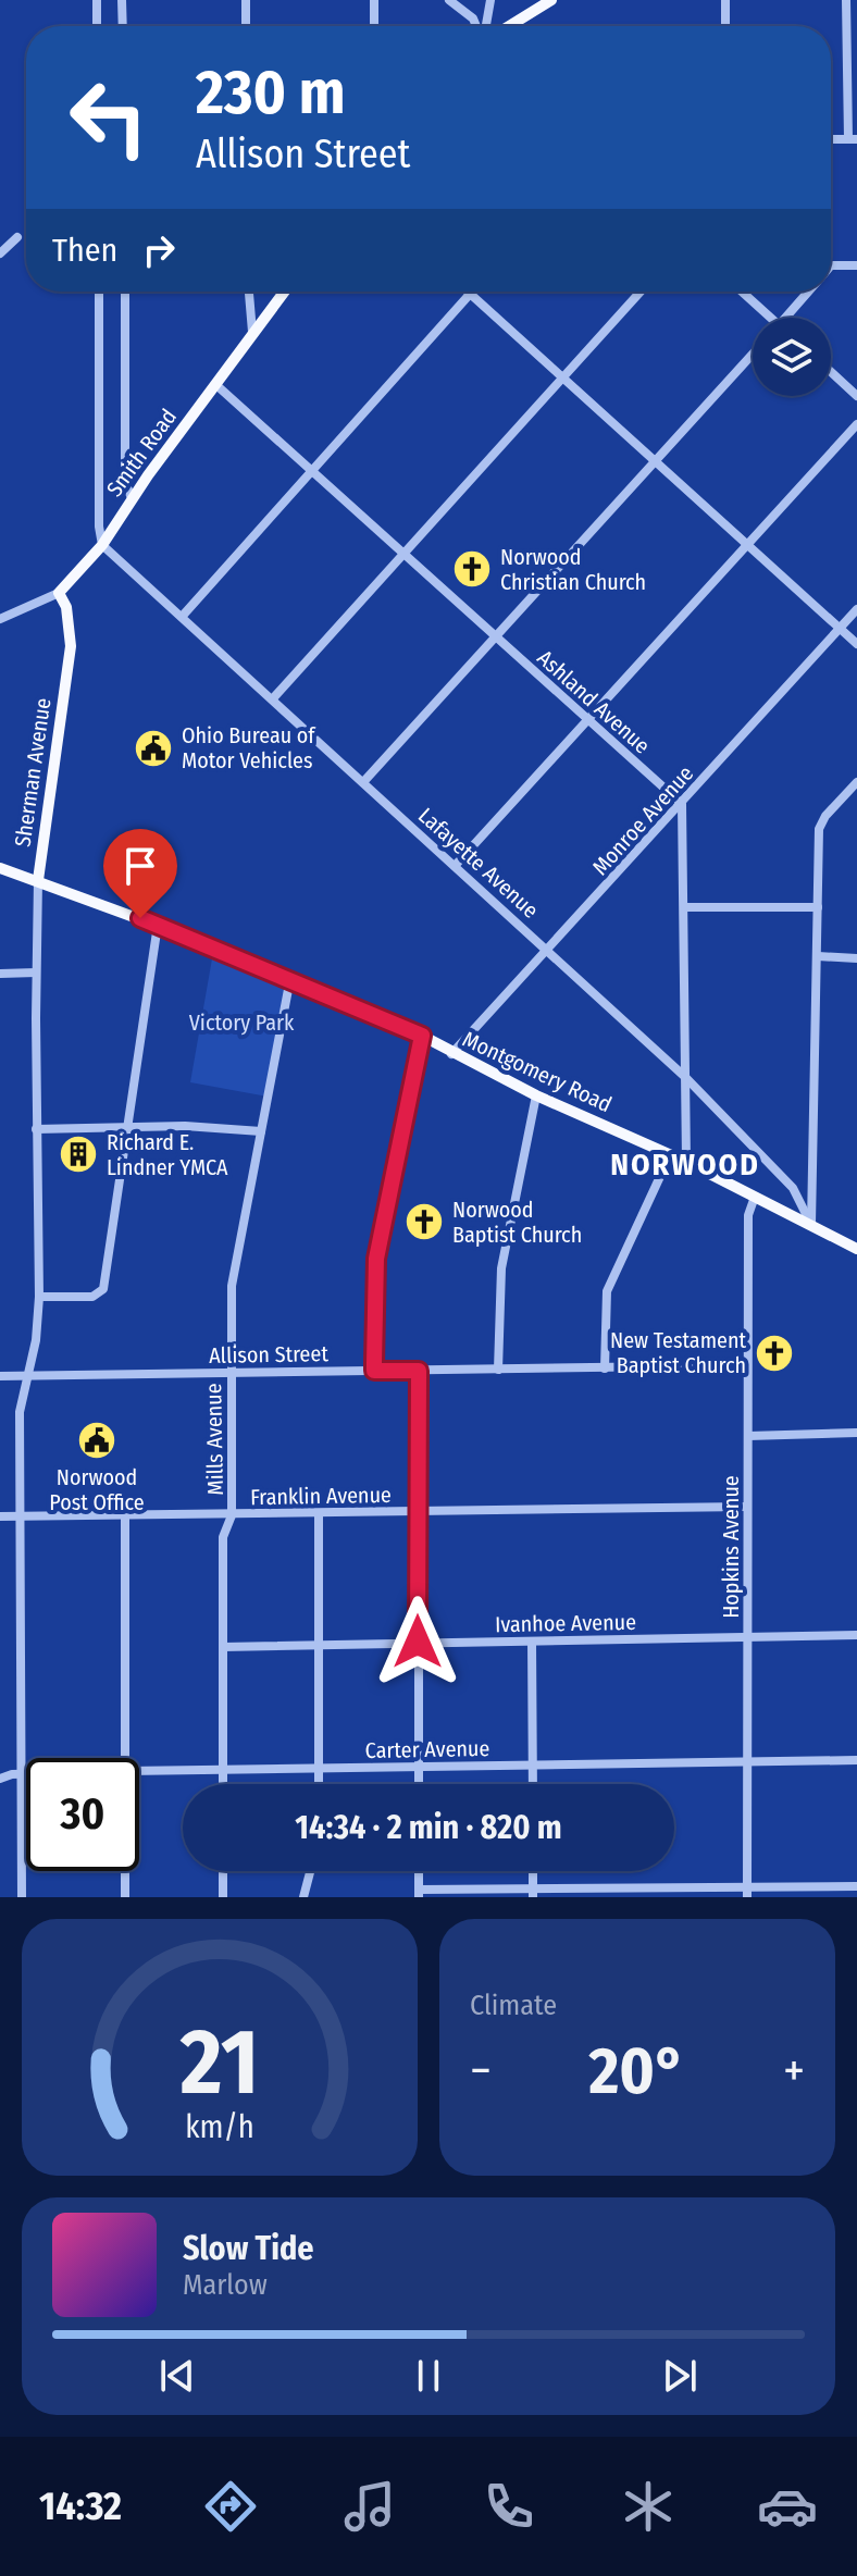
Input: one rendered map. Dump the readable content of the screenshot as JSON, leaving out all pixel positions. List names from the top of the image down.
{
  "streets": {
    "main road": ["Smith Road", "Sherman Avenue", "Montgomery Road"],
    "street": [
      "Ashland Avenue",
      "Monroe Avenue",
      "Lafayette Avenue",
      "Allison Street",
      "Mills Avenue",
      "Franklin Avenue",
      "Hopkins Avenue",
      "Ivanhoe Avenue",
      "Carter Avenue"
    ]
  },
  "crossings": [
    ["Smith Road", "Ashland Avenue"],
    ["Smith Road", "Sherman Avenue"],
    ["Smith Road", "Lafayette Avenue"],
    ["Ashland Avenue", "Monroe Avenue"],
    ["Sherman Avenue", "Montgomery Road"],
    ["Sherman Avenue", "Allison Street"],
    ["Sherman Avenue", "Franklin Avenue"],
    ["Sherman Avenue", "Carter Avenue"],
    ["Monroe Avenue", "Lafayette Avenue"],
    ["Monroe Avenue", "Montgomery Road"],
    ["Lafayette Avenue", "Montgomery Road"],
    ["Montgomery Road", "Mills Avenue"],
    ["Montgomery Road", "Hopkins Avenue"],
    ["Allison Street", "Mills Avenue"],
    ["Allison Street", "Hopkins Avenue"],
    ["Mills Avenue", "Franklin Avenue"],
    ["Mills Avenue", "Ivanhoe Avenue"],
    ["Mills Avenue", "Carter Avenue"],
    ["Franklin Avenue", "Hopkins Avenue"],
    ["Hopkins Avenue", "Ivanhoe Avenue"],
    ["Hopkins Avenue", "Carter Avenue"]
  ],
  "districts": ["NORWOOD"],
  "parks": ["Victory Park"],
  "places": {
    "church": ["Norwood Christian Church", "Norwood Baptist Church", "New Testament Baptist Church"],
    "public building": ["Ohio Bureau of Motor Vehicles", "Norwood Post Office"],
    "building": ["Richard E. Lindner YMCA"]
  },
  "page": {
    "turn": ["230 m", "Allison Street"],
    "then": "Then",
    "limit": "30",
    "trip": "14:34 · 2 min · 820 m",
    "tile": "Climate",
    "heat": ["−", "20°", "+"],
    "song": ["Slow Tide", "Marlow"],
    "tabs": "14:32",
    "gauge": ["21", "km/h"]
  }
}
